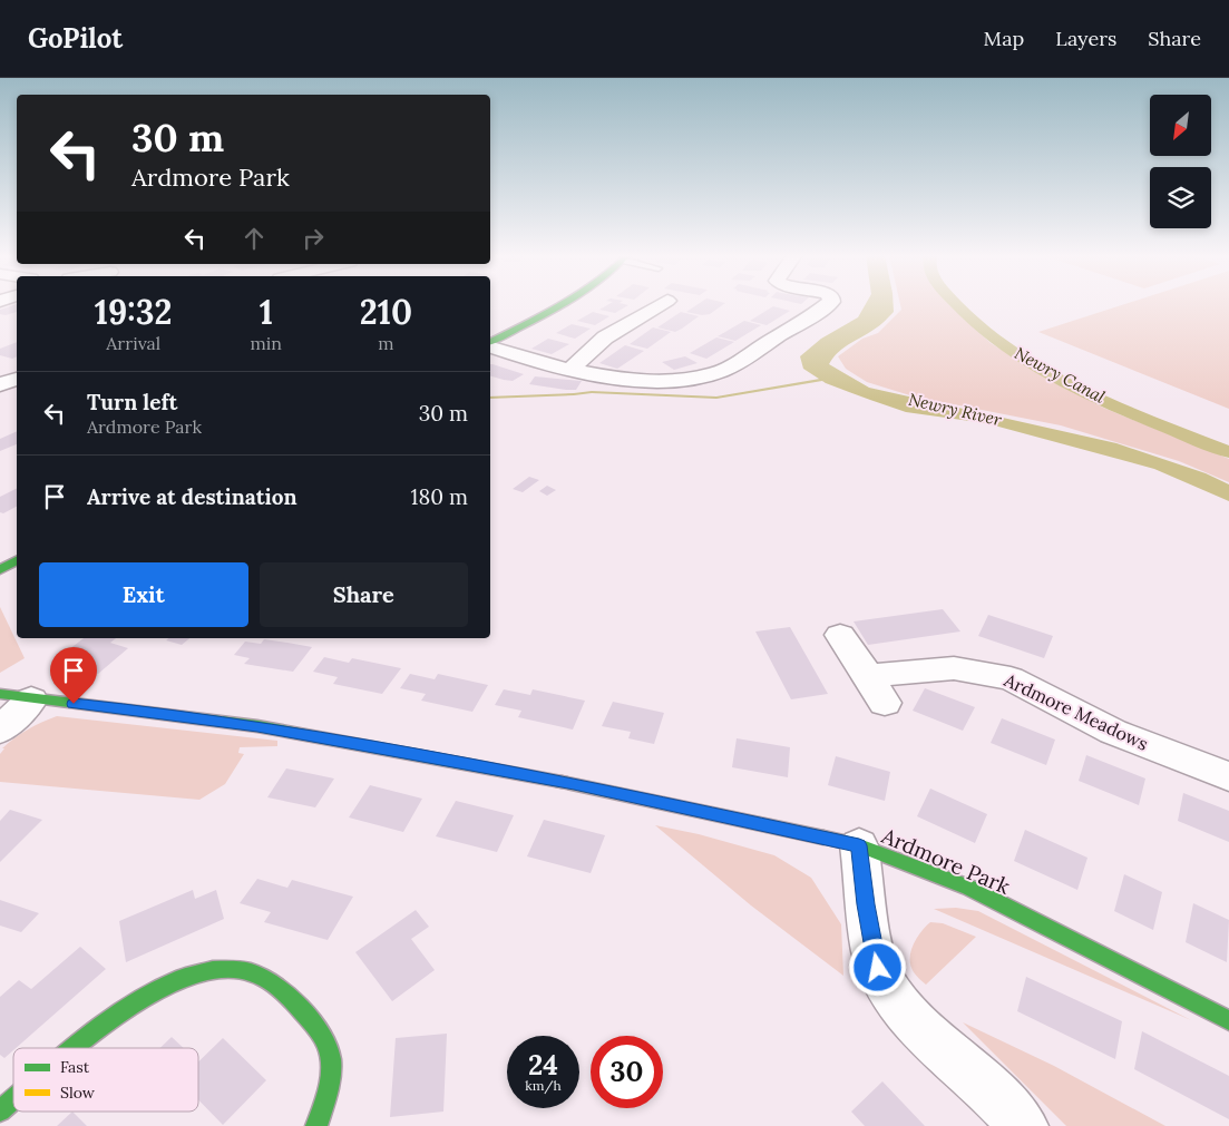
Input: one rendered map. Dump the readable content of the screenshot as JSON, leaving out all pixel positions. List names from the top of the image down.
{
  "streets": {
    "main road": ["Ardmore Park"],
    "street": ["Ardmore Meadows"]
  },
  "water": ["Newry Canal", "Newry River"],
  "legend": ["Fast", "Slow"],
  "north": "bottom left",
  "page": {
    "header": "GoPilot",
    "nav": ["Map", "Layers", "Share"],
    "turn": ["30 m", "Ardmore Park"],
    "eta": [
      "19:32",
      "Arrival",
      "1",
      "min",
      "210",
      "m"
    ],
    "list": [
      {
        "name": "Turn left",
        "note": "Ardmore Park",
        "value": "30 m"
      },
      {
        "name": "Arrive at destination",
        "value": "180 m"
      }
    ],
    "buttons": ["Exit", "Share"],
    "speed": "24 km/h",
    "limit": "30"
  }
}
